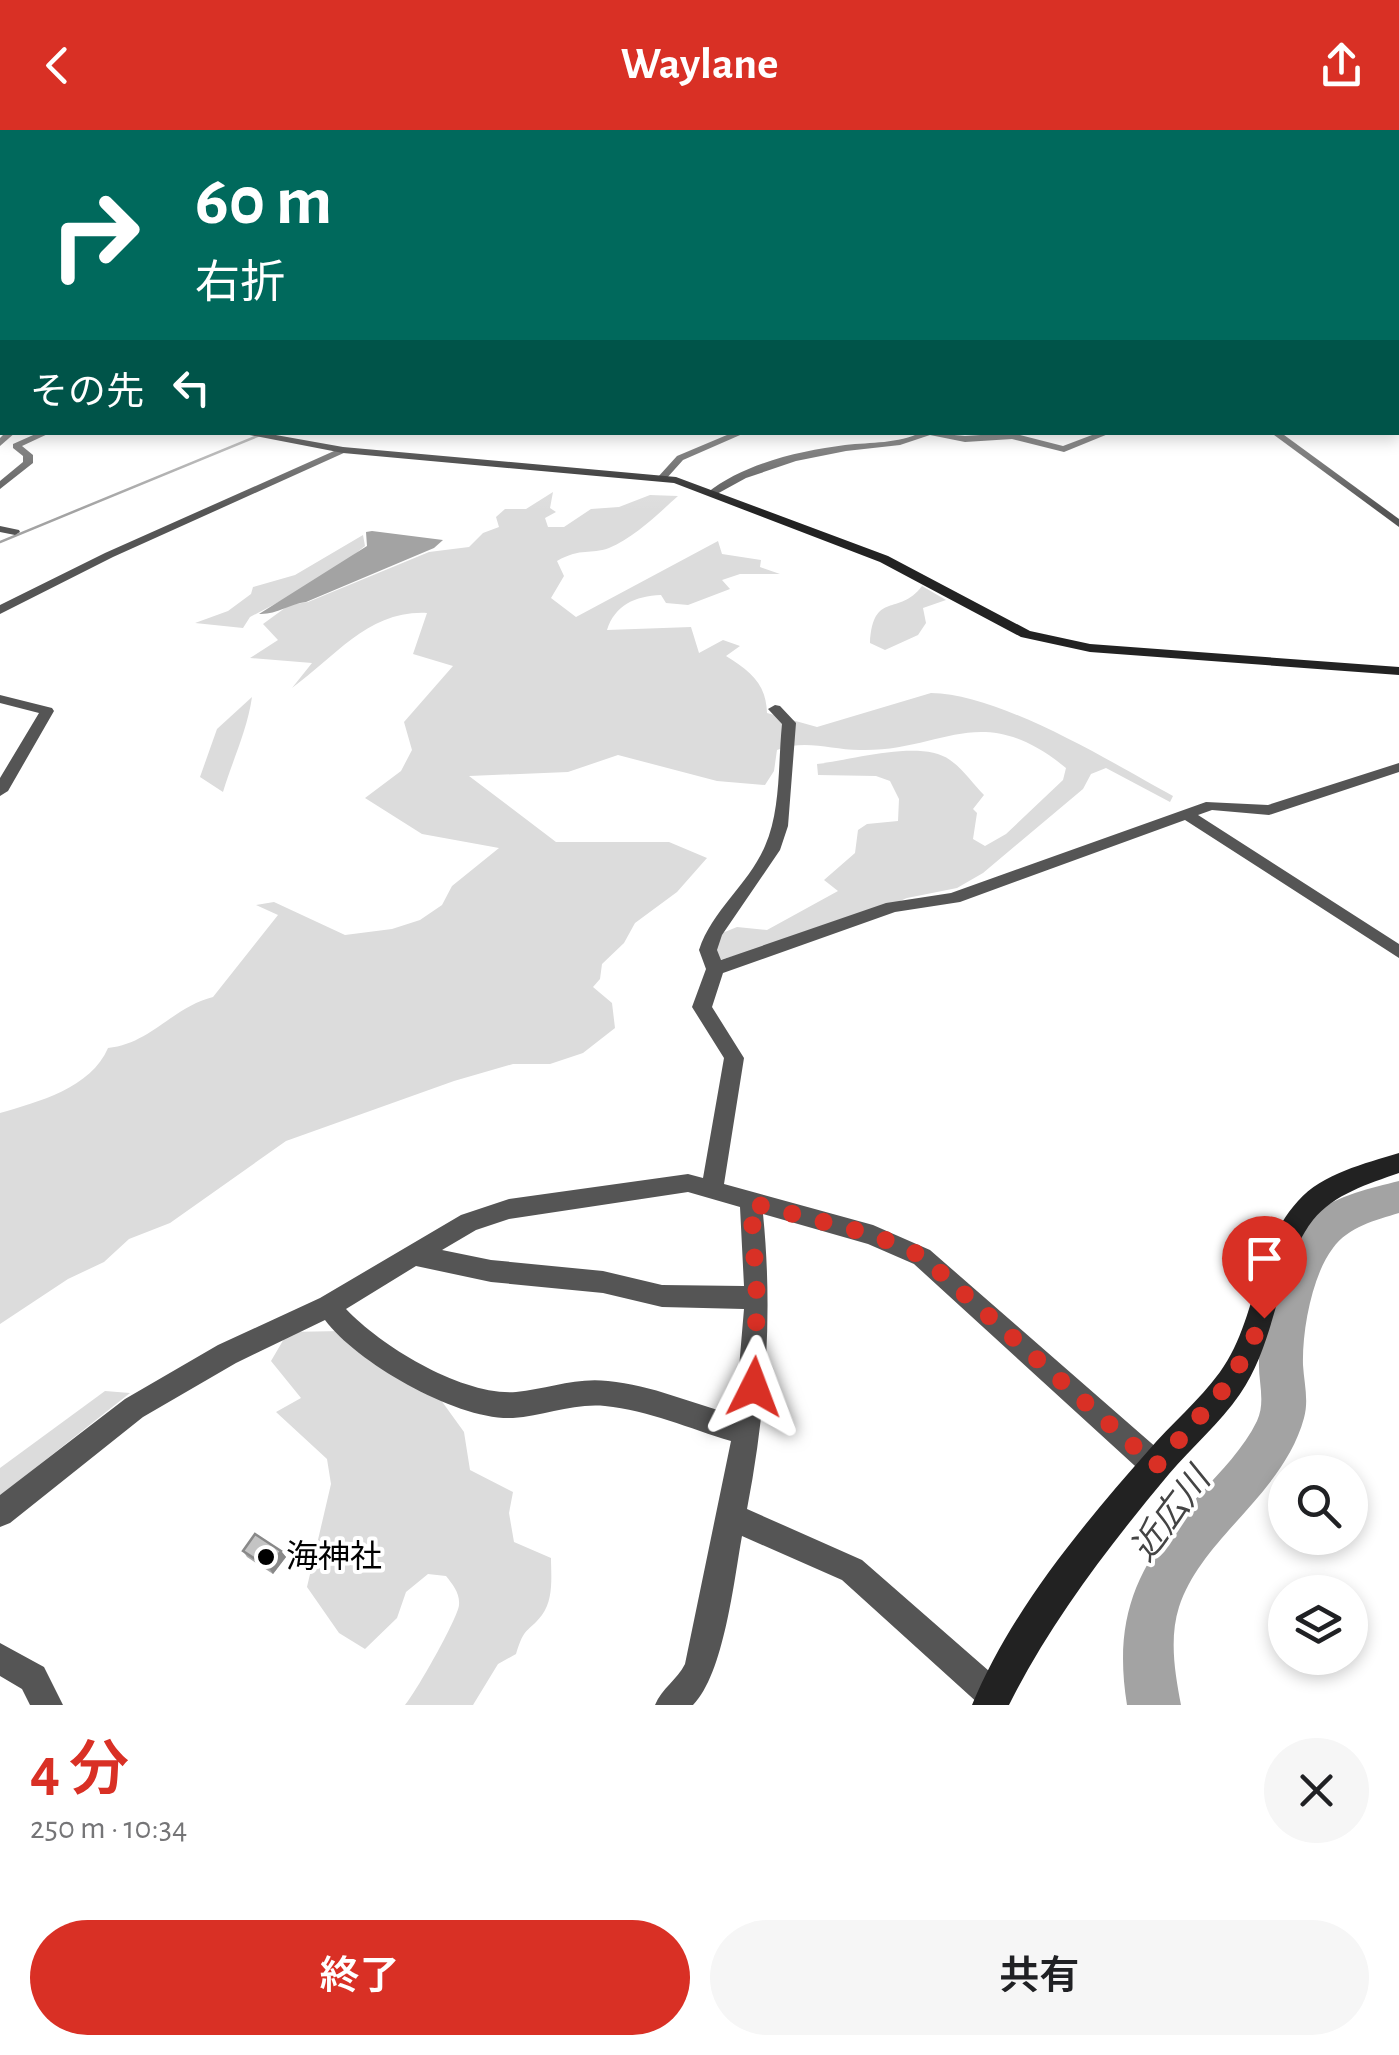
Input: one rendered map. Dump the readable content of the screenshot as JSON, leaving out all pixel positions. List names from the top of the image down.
{
  "water": ["近広川"],
  "places": ["海神社"],
  "page": {
    "header": "Waylane",
    "turn": ["60 m", "右折"],
    "then": "その先",
    "heading": ["4 分", "250 m · 10:34"],
    "buttons": ["終了", "共有"]
  }
}
